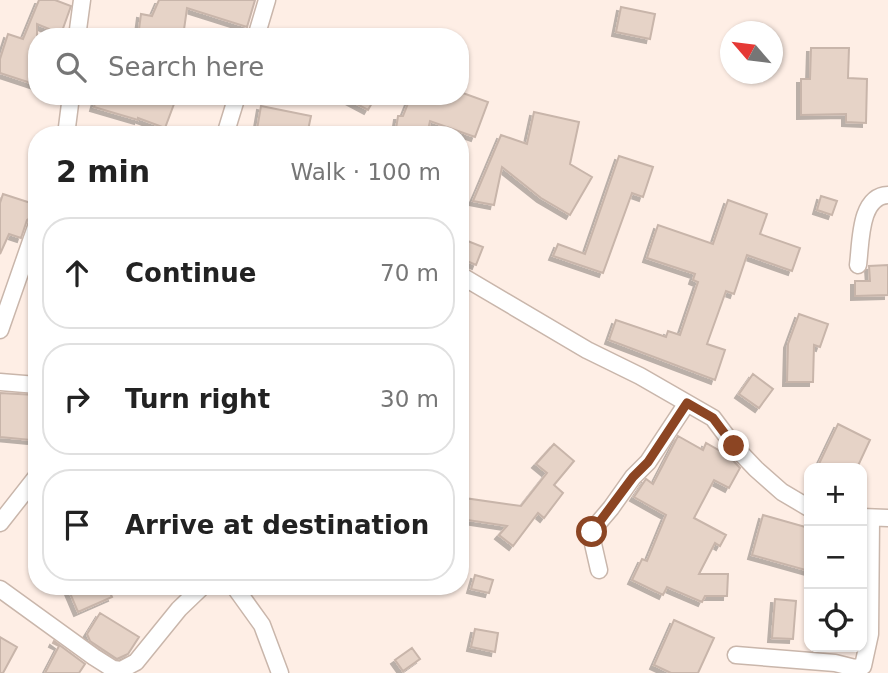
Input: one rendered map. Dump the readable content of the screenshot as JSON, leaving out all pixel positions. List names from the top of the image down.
{
  "north": "top left",
  "page": {
    "search": "Search here",
    "heading": ["2 min", "Walk · 100 m"],
    "list": [
      ["Continue", "70 m"],
      ["Turn right", "30 m"],
      "Arrive at destination"
    ],
    "map_buttons": ["+", "−"]
  }
}
